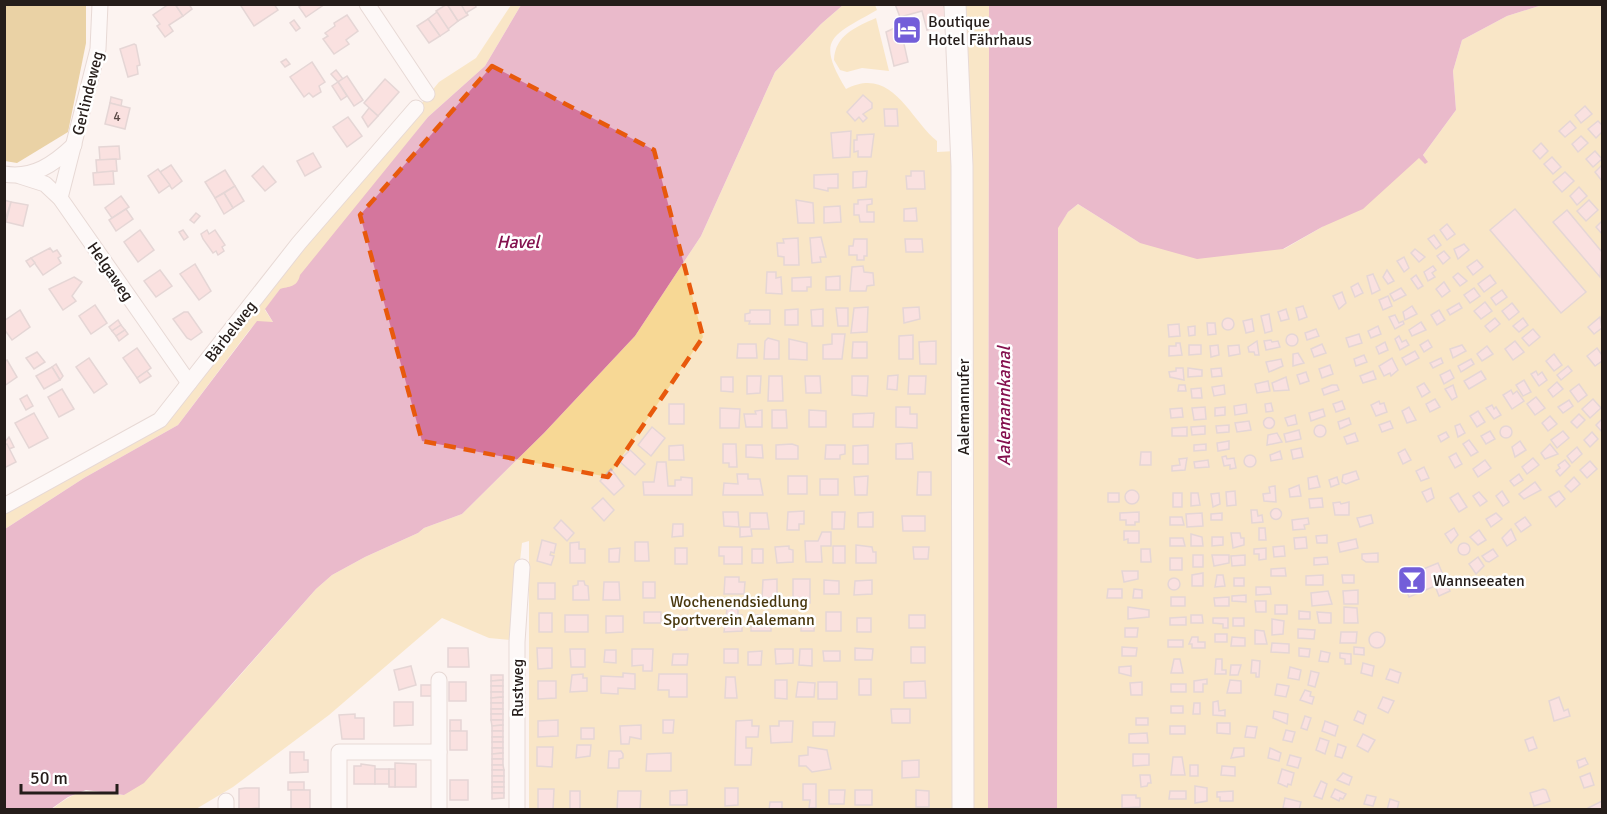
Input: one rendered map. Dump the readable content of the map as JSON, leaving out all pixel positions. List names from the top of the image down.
{
  "streets": {
    "street": [
      "Gerlindeweg",
      "Helgaweg",
      "Bärbelweg",
      "Aalemannufer",
      "Rustweg"
    ]
  },
  "crossings": [
    ["Gerlindeweg", "Helgaweg"],
    ["Helgaweg", "Bärbelweg"]
  ],
  "water": ["Havel", "Aalemannkanal"],
  "parks": ["Wochenendsiedlung Sportverein Aalemann"],
  "places": {
    "hotel": ["Boutique Hotel Fährhaus"],
    "bar": ["Wannseeaten"]
  },
  "house_numbers": ["4"],
  "scale_bar": "50 m"
}
